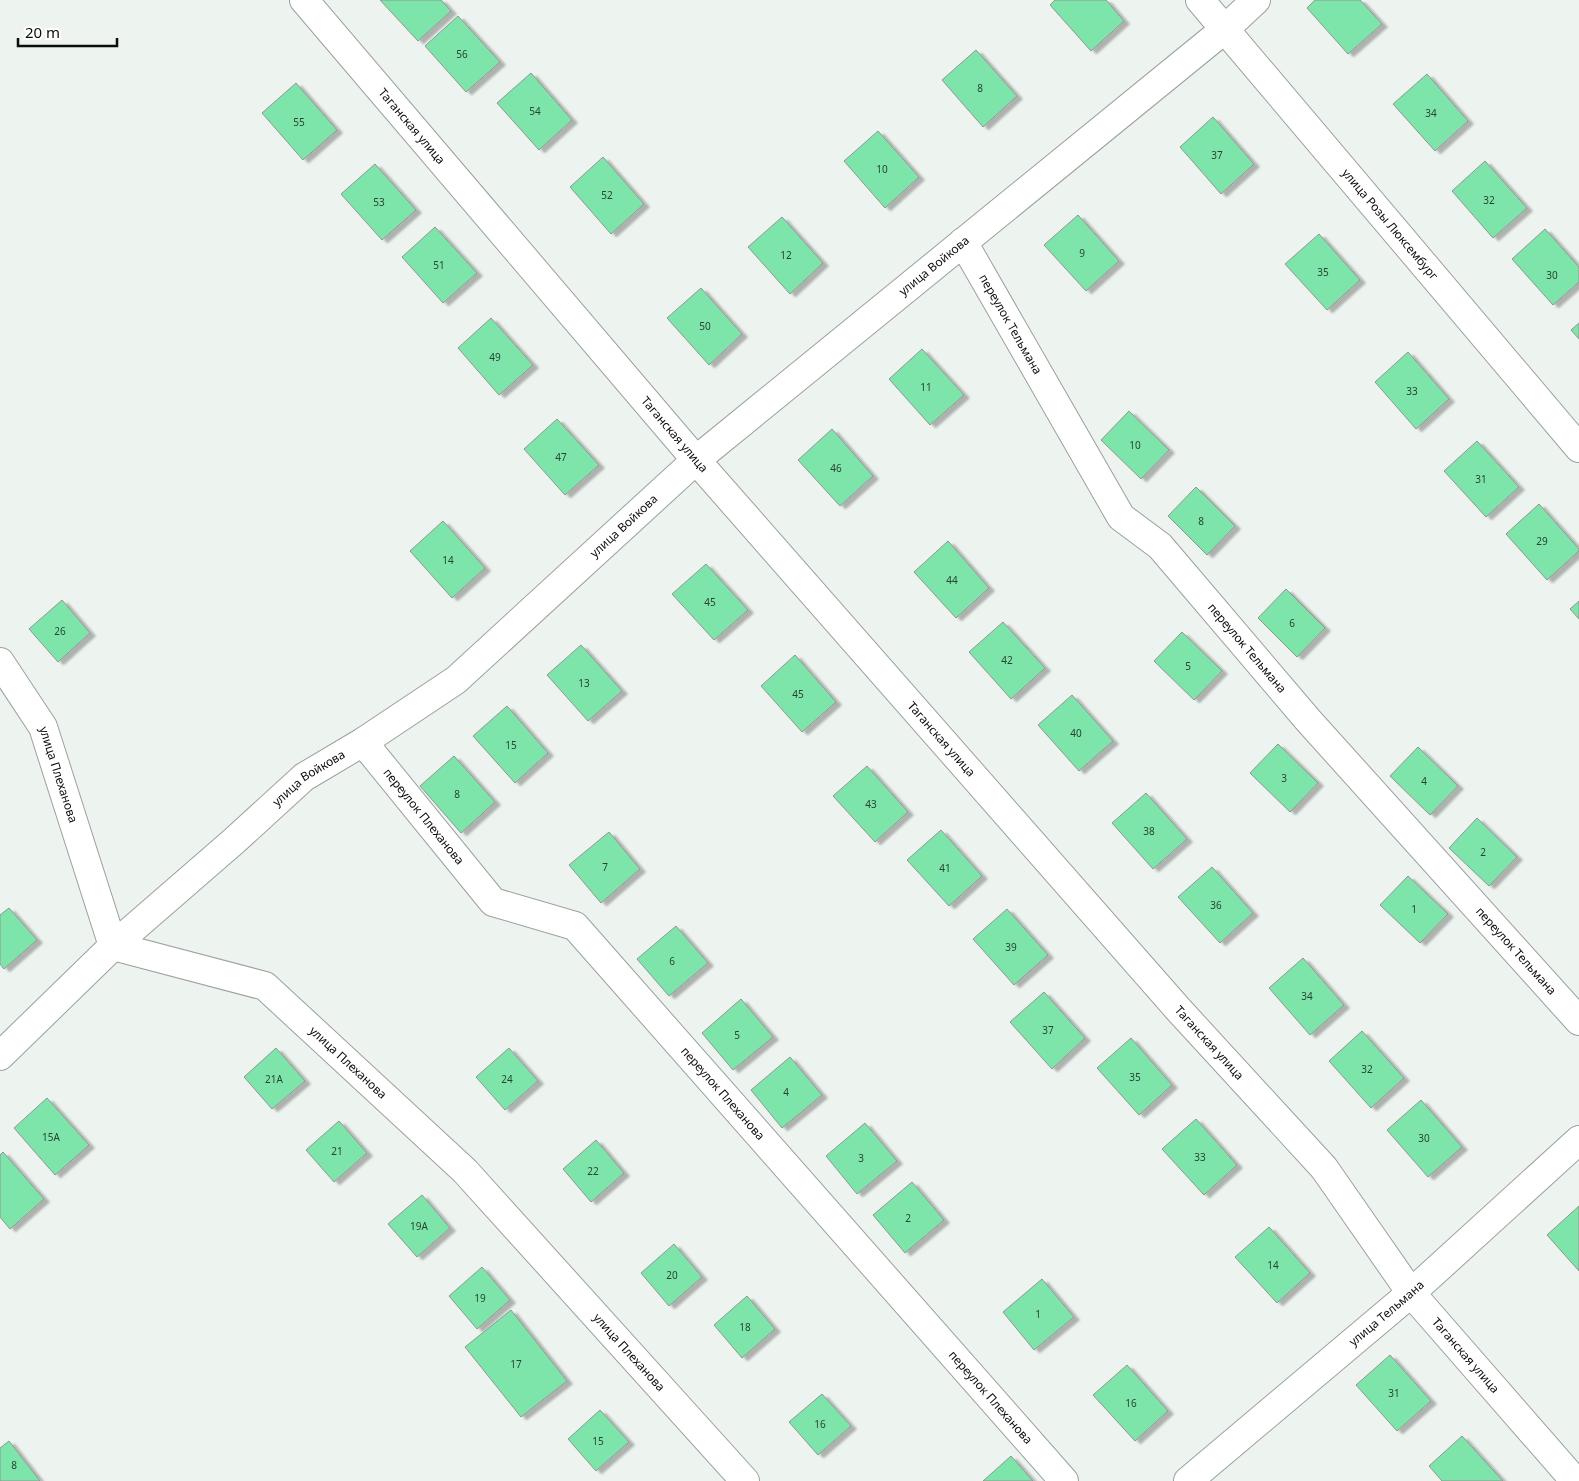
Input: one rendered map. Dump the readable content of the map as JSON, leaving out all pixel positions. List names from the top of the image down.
{
  "streets": {
    "street": [
      "Таганская улица",
      "улица Розы Люксембург",
      "улица Войкова",
      "переулок Тельмана",
      "улица Плеханова",
      "переулок Плеханова",
      "улица Тельмана"
    ]
  },
  "crossings": [
    ["Таганская улица", "улица Войкова"],
    ["Таганская улица", "улица Тельмана"],
    ["улица Розы Люксембург", "улица Войкова"],
    ["улица Войкова", "переулок Тельмана"],
    ["улица Войкова", "улица Плеханова"],
    ["улица Войкова", "переулок Плеханова"]
  ],
  "house_numbers": [
    "56",
    "8",
    "54",
    "34",
    "55",
    "37",
    "10",
    "52",
    "32",
    "53",
    "9",
    "12",
    "51",
    "35",
    "30",
    "50",
    "49",
    "11",
    "33",
    "10",
    "47",
    "46",
    "31",
    "8",
    "29",
    "14",
    "44",
    "45",
    "6",
    "26",
    "42",
    "5",
    "13",
    "45",
    "40",
    "15",
    "3",
    "4",
    "8",
    "43",
    "38",
    "2",
    "7",
    "41",
    "36",
    "1",
    "39",
    "6",
    "34",
    "37",
    "5",
    "32",
    "35",
    "21А",
    "24",
    "4",
    "15А",
    "30",
    "21",
    "33",
    "3",
    "22",
    "2",
    "19А",
    "14",
    "20",
    "19",
    "1",
    "18",
    "17",
    "31",
    "16",
    "16",
    "15",
    "8"
  ],
  "scale_bar": "20 m"
}
